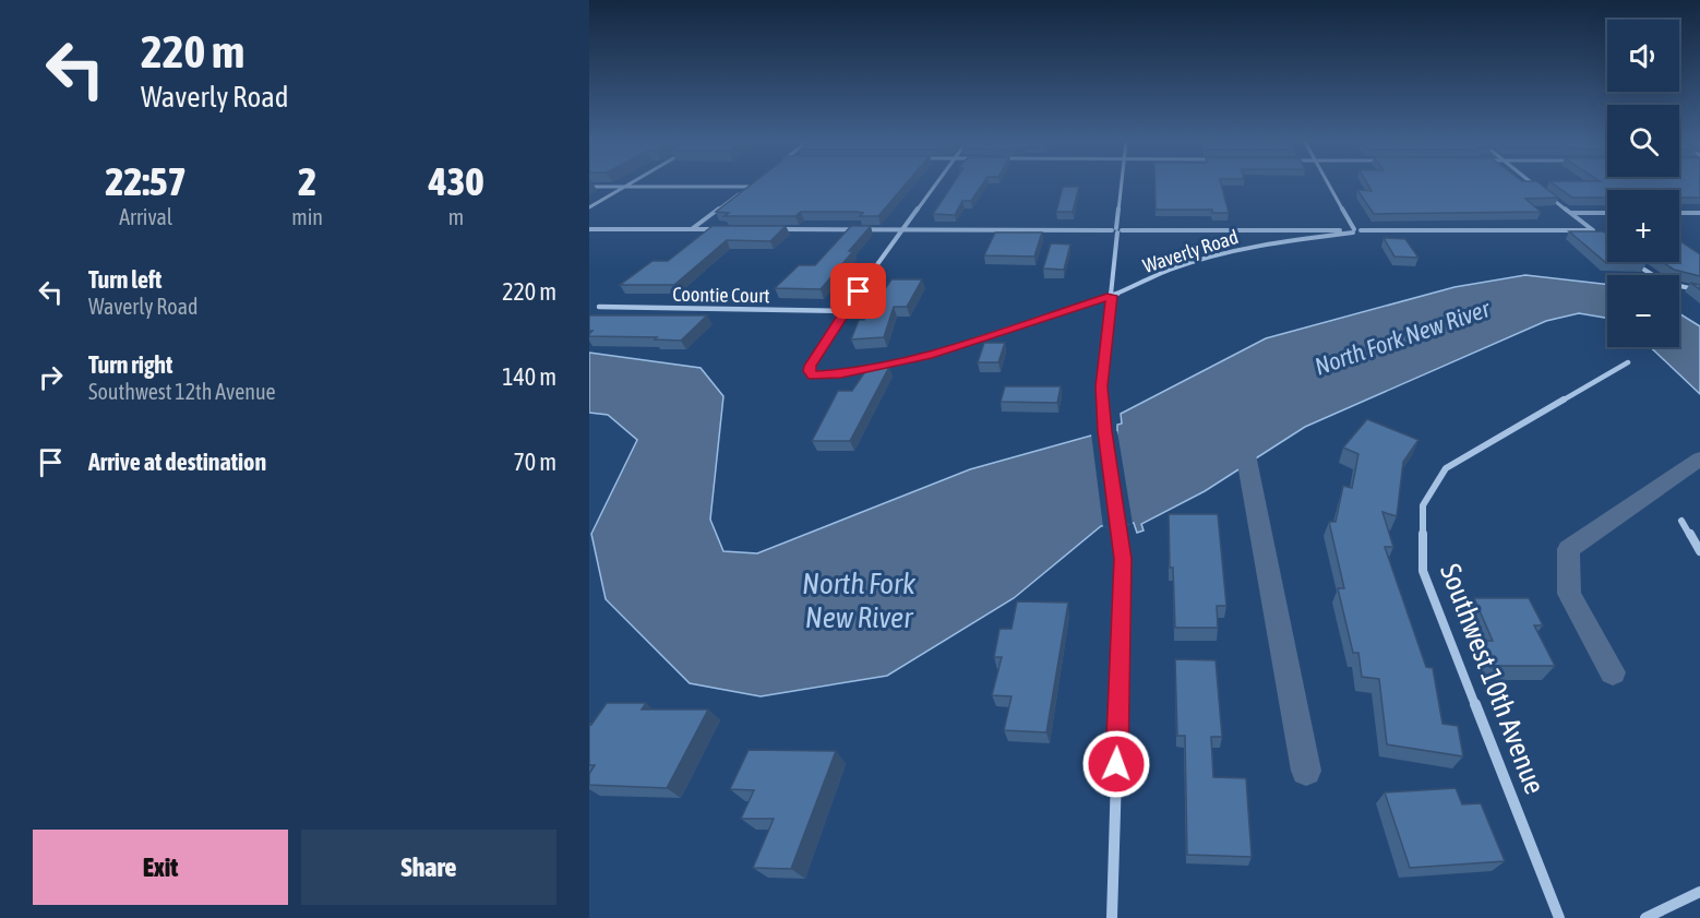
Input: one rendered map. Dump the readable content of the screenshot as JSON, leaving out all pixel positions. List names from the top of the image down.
{
  "streets": {
    "street": ["Waverly Road", "Coontie Court", "Southwest 10th Avenue"]
  },
  "crossings": [
    ["Waverly Road", "Coontie Court"]
  ],
  "water": ["North Fork New River"],
  "page": {
    "turn": ["220 m", "Waverly Road"],
    "map_buttons": ["+", "−"],
    "eta": [
      "22:57",
      "Arrival",
      "2",
      "min",
      "430",
      "m"
    ],
    "list": [
      {
        "name": "Turn left",
        "note": "Waverly Road",
        "value": "220 m"
      },
      {
        "name": "Turn right",
        "note": "Southwest 12th Avenue",
        "value": "140 m"
      },
      {
        "name": "Arrive at destination",
        "value": "70 m"
      }
    ],
    "buttons": ["Exit", "Share"]
  }
}
